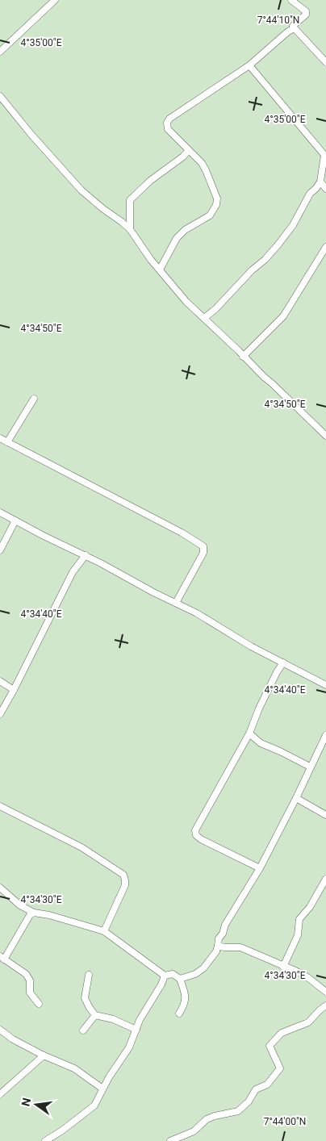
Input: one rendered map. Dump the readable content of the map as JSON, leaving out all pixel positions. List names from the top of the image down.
{
  "north": "left",
  "coordinates": [
    "7°44'10\"N",
    "4°35'00\"E",
    "4°34'50\"E",
    "4°34'40\"E",
    "4°34'30\"E",
    "7°44'00\"N"
  ]
}
